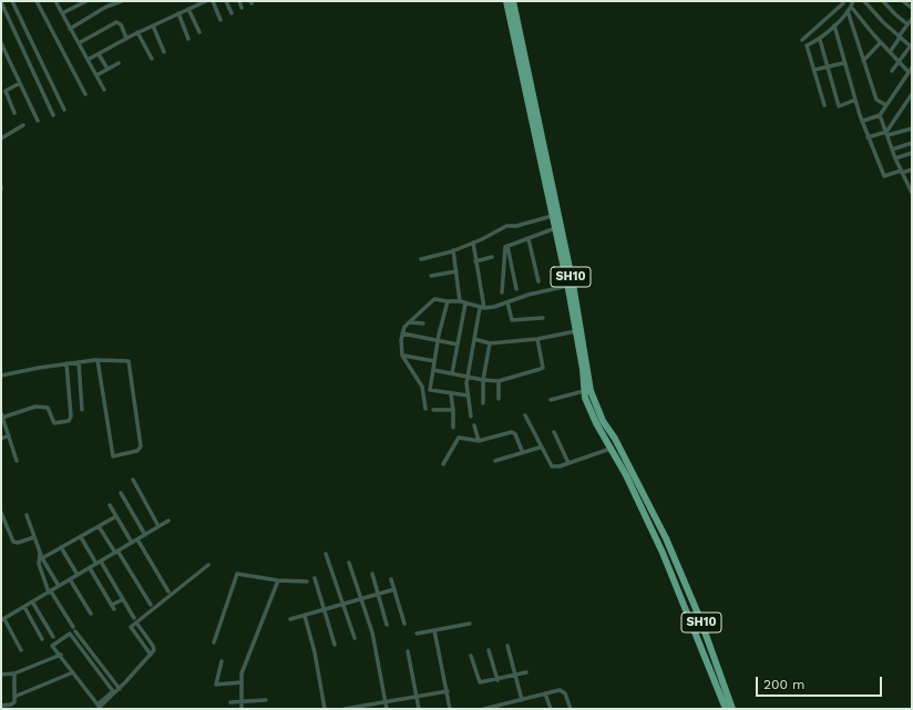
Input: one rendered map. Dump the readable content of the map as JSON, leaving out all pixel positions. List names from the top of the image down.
{
  "streets": {
    "main road": ["SH10"]
  },
  "scale_bar": "200 m"
}
